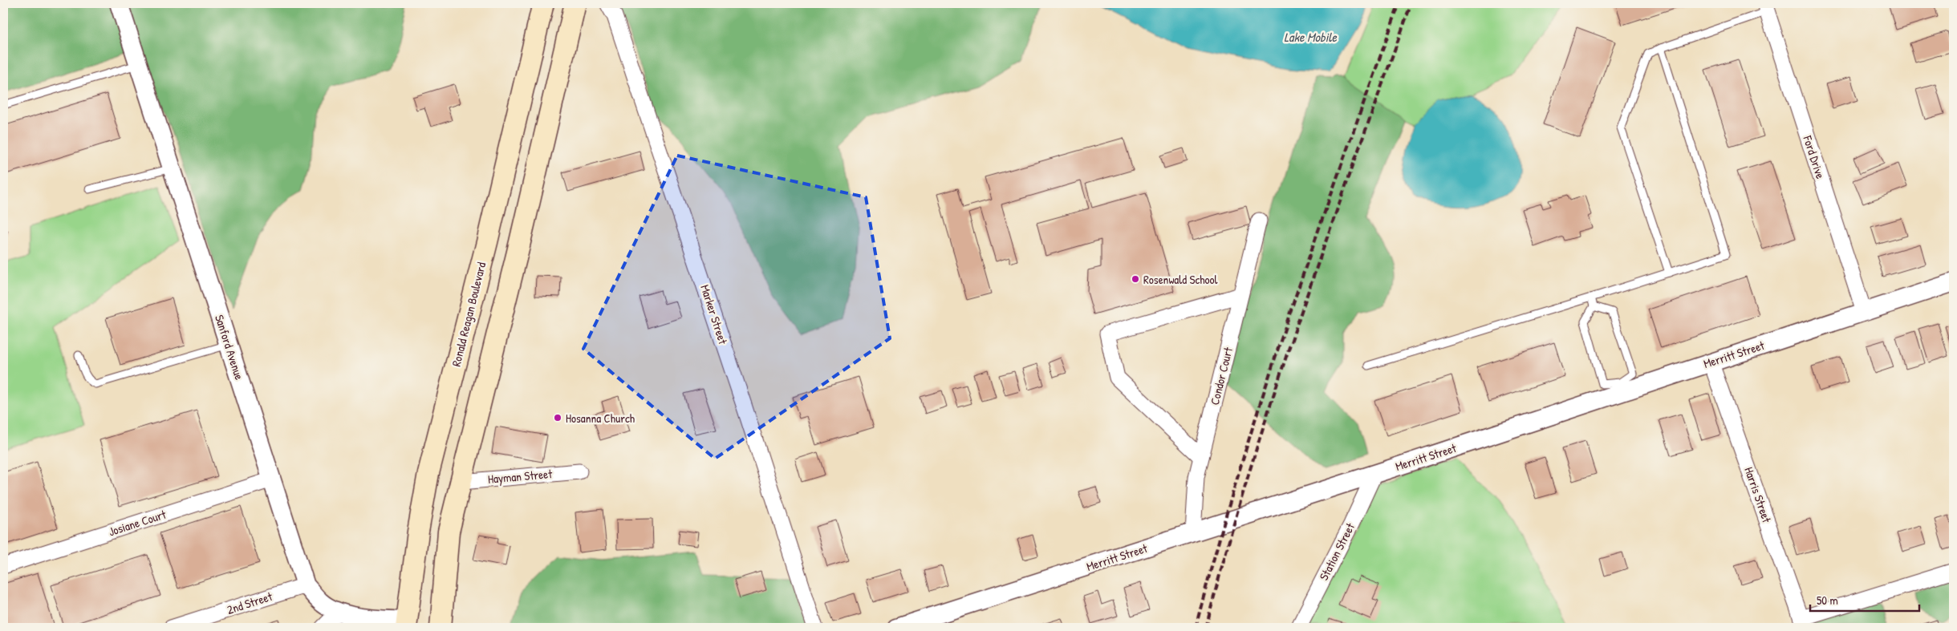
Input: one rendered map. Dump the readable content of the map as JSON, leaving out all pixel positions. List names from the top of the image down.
{
  "streets": {
    "main road": ["Ronald Reagan Boulevard"],
    "street": [
      "Ford Drive",
      "Marker Street",
      "Sanford Avenue",
      "Merritt Street",
      "Condor Court",
      "Hayman Street",
      "Harris Street",
      "Josiane Court",
      "Station Street",
      "2nd Street"
    ]
  },
  "crossings": [
    ["Ford Drive", "Merritt Street"],
    ["Ronald Reagan Boulevard", "Sanford Avenue"],
    ["Sanford Avenue", "Josiane Court"],
    ["Sanford Avenue", "2nd Street"],
    ["Merritt Street", "Condor Court"],
    ["Merritt Street", "Harris Street"],
    ["Merritt Street", "Station Street"]
  ],
  "water": ["Lake Mobile"],
  "places": ["Rosenwald School", "Hosanna Church"],
  "scale_bar": "50 m"
}
